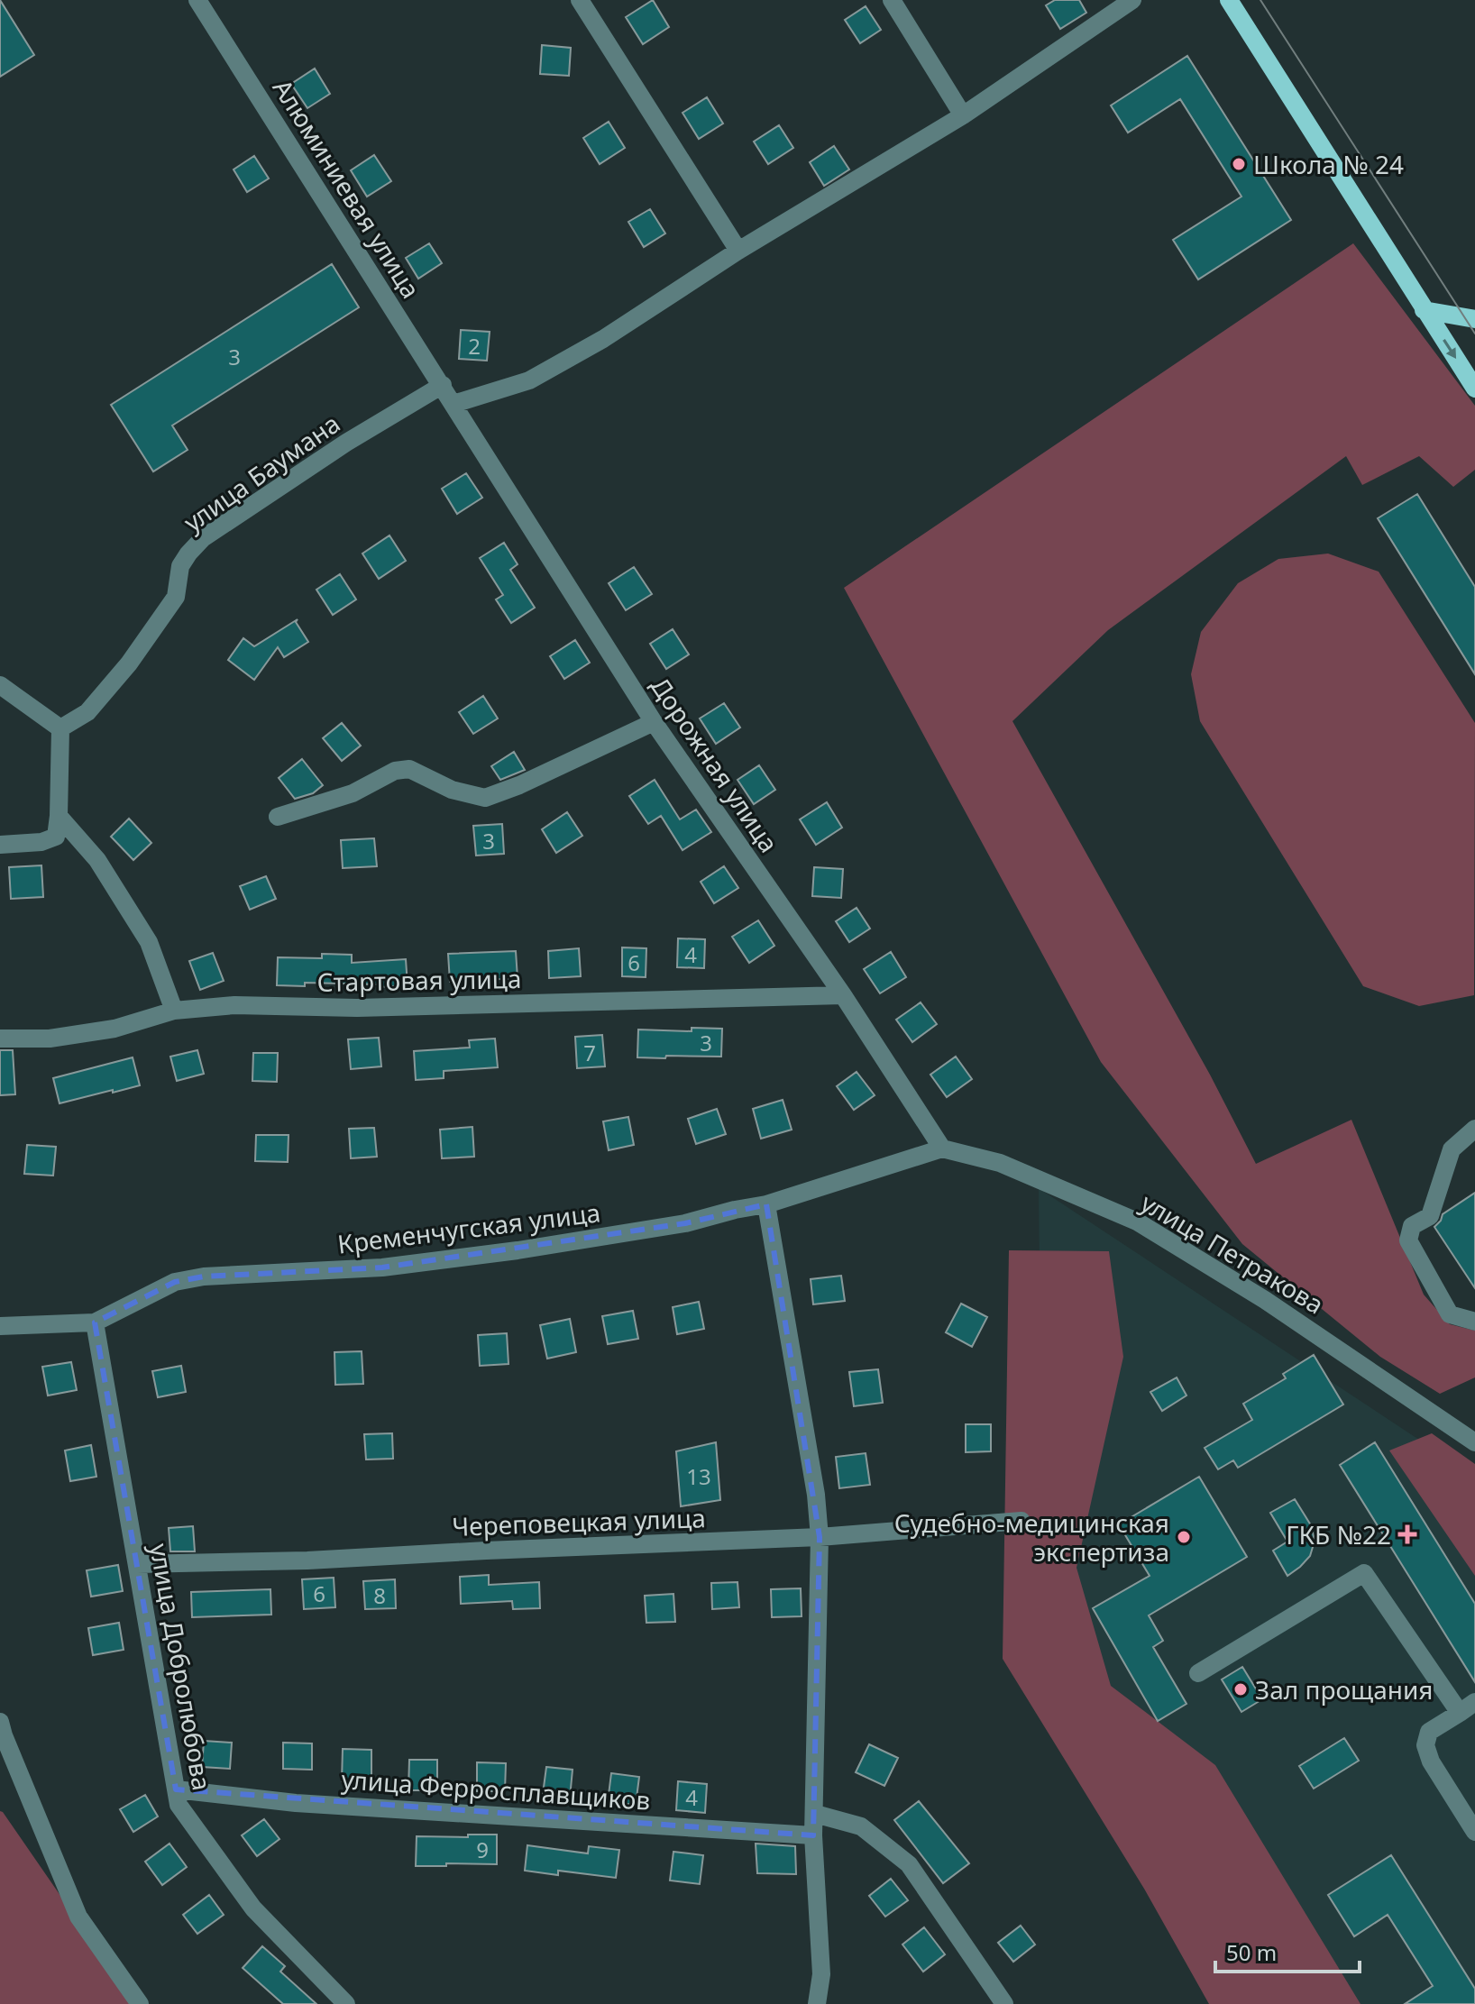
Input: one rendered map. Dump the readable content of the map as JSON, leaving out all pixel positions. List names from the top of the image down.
{
  "streets": {
    "street": [
      "Алюминиевая улица",
      "улица Баумана",
      "Дорожная улица",
      "Стартовая улица",
      "Кременчугская улица",
      "улица Петракова",
      "Череповецкая улица",
      "улица Добролюбова",
      "улица Ферросплавщиков"
    ]
  },
  "crossings": [
    ["Алюминиевая улица", "улица Баумана"],
    ["Алюминиевая улица", "Дорожная улица"],
    ["Дорожная улица", "Стартовая улица"],
    ["Дорожная улица", "Кременчугская улица"],
    ["Дорожная улица", "улица Петракова"],
    ["Кременчугская улица", "улица Петракова"],
    ["Кременчугская улица", "улица Добролюбова"],
    ["Череповецкая улица", "улица Добролюбова"],
    ["улица Добролюбова", "улица Ферросплавщиков"]
  ],
  "places": {
    "other": ["Школа № 24", "Судебно-медицинская экспертиза", "Зал прощания"],
    "health": ["ГКБ №22"]
  },
  "house_numbers": [
    "2",
    "3",
    "3",
    "4",
    "6",
    "3",
    "7",
    "13",
    "6",
    "8",
    "4",
    "9"
  ],
  "scale_bar": "50 m"
}
